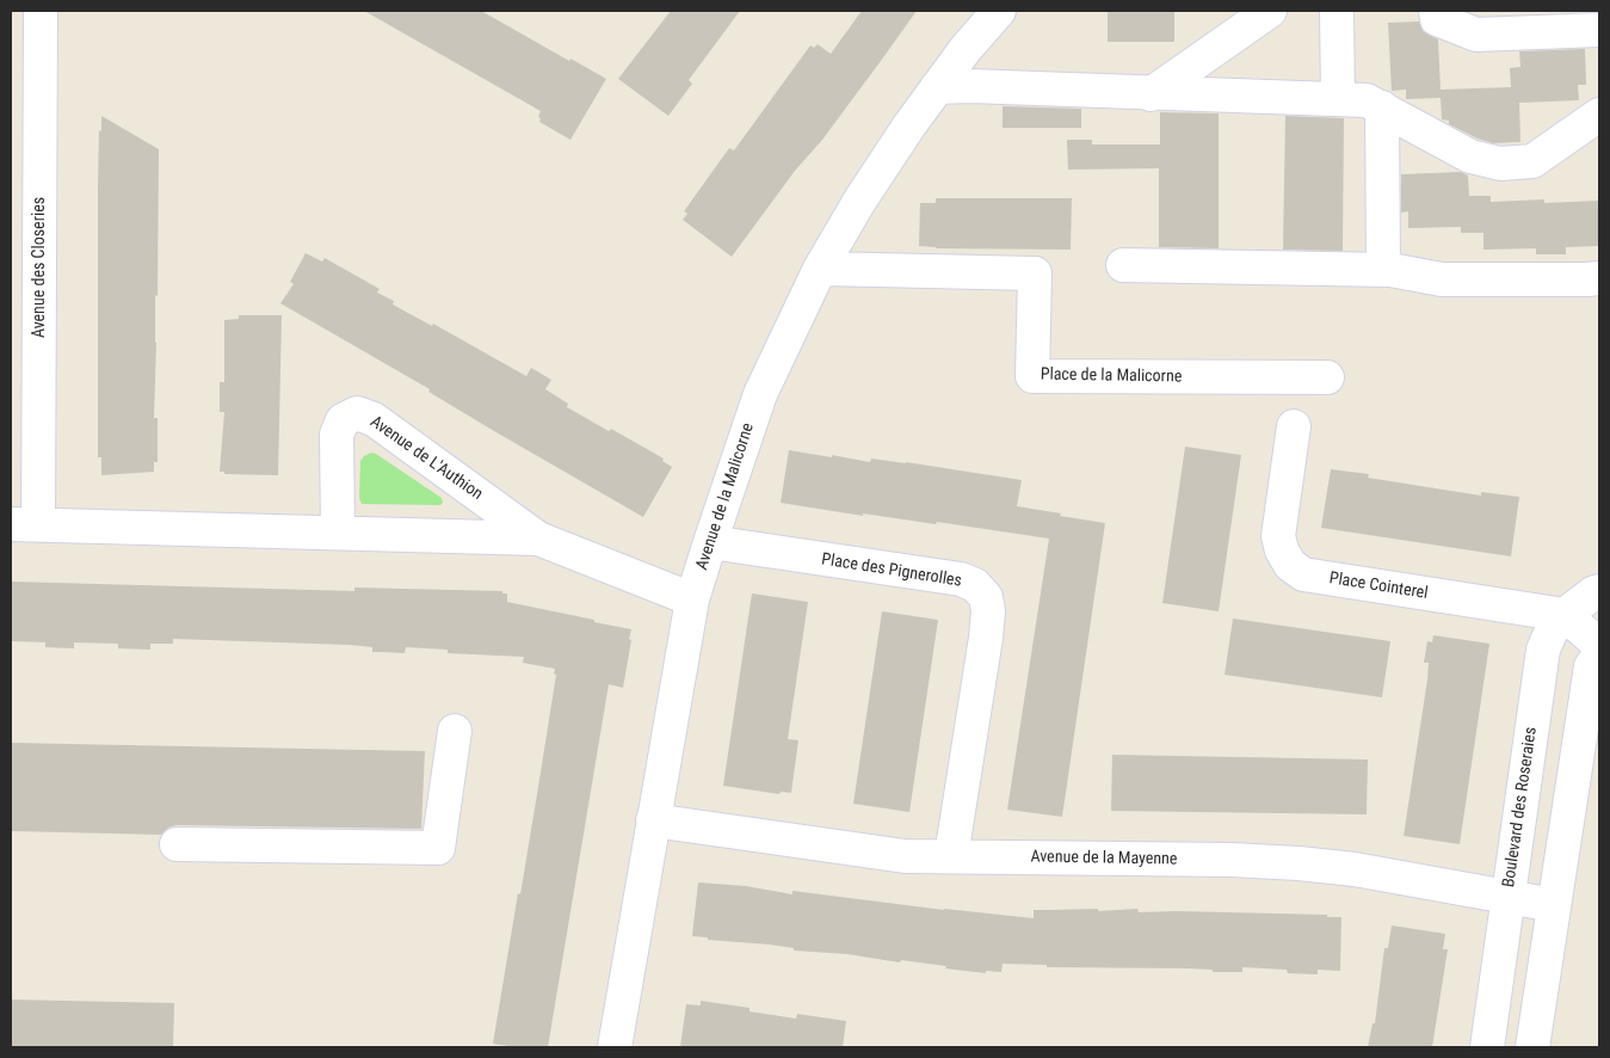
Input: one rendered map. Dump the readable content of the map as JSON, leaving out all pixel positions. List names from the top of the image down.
{
  "streets": {
    "street": [
      "Avenue des Closeries",
      "Place de la Malicorne",
      "Avenue de L'Authion",
      "Avenue de la Malicorne",
      "Place des Pignerolles",
      "Place Cointerel",
      "Boulevard des Roseraies",
      "Avenue de la Mayenne"
    ]
  },
  "crossings": [
    ["Avenue des Closeries", "Avenue de L'Authion"],
    ["Place de la Malicorne", "Avenue de la Malicorne"],
    ["Avenue de L'Authion", "Avenue de la Malicorne"],
    ["Avenue de la Malicorne", "Place des Pignerolles"],
    ["Avenue de la Malicorne", "Avenue de la Mayenne"],
    ["Place des Pignerolles", "Avenue de la Mayenne"],
    ["Place Cointerel", "Boulevard des Roseraies"],
    ["Boulevard des Roseraies", "Avenue de la Mayenne"]
  ]
}
